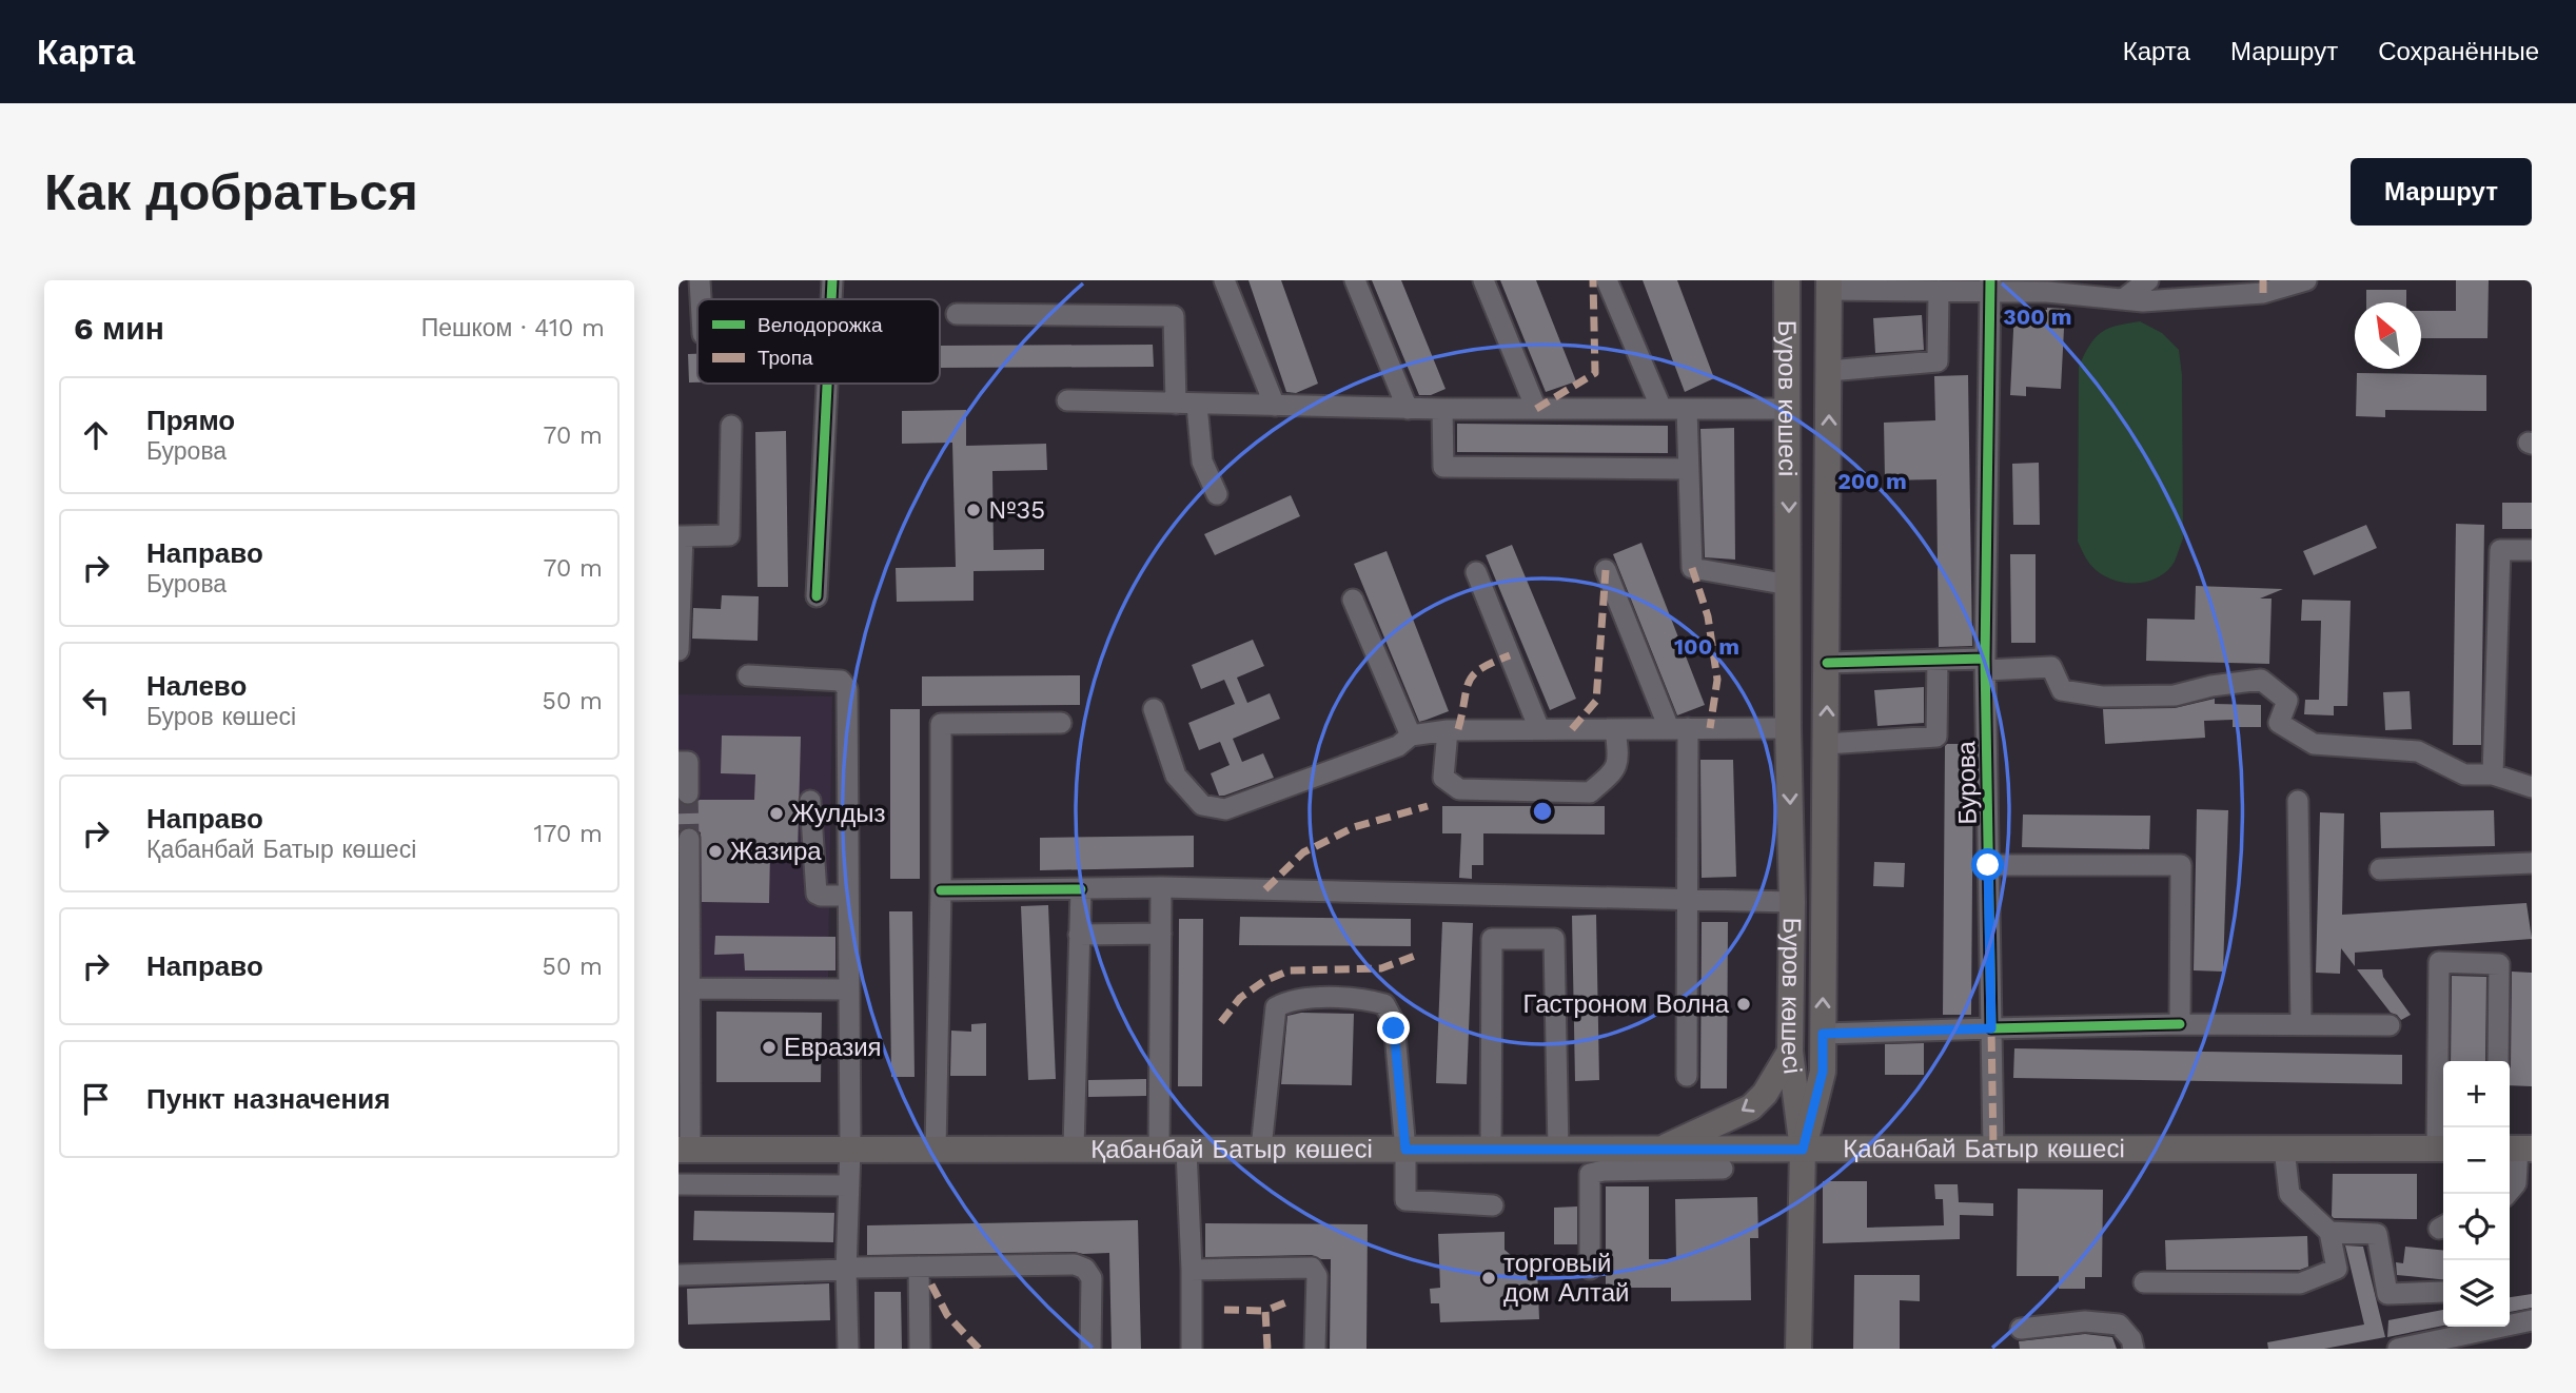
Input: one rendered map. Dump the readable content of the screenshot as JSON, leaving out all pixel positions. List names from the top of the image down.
{
  "streets": {
    "main road": ["Буров көшесі", "Қабанбай Батыр көшесі"],
    "street": ["Бурова"]
  },
  "crossings": [
    ["Буров көшесі", "Қабанбай Батыр көшесі"],
    ["Бурова", "Қабанбай Батыр көшесі"]
  ],
  "places": [
    "№35",
    "Жулдыз",
    "Жазира",
    "Гастроном Волна",
    "Евразия",
    "торговый дом Алтай"
  ],
  "legend": ["Велодорожка", "Тропа"],
  "north": "top left",
  "page": {
    "header": "Карта",
    "nav": ["Карта", "Маршрут", "Сохранённые"],
    "buttons": "Маршрут",
    "title": "Как добраться",
    "heading": ["6 мин", "Пешком · 410 m"],
    "list": [
      ["Прямо", "Бурова", "70 m"],
      ["Направо", "Бурова", "70 m"],
      ["Налево", "Буров көшесі", "50 m"],
      ["Направо", "Қабанбай Батыр көшесі", "170 m"],
      ["Направо", "50 m"],
      "Пункт назначения"
    ],
    "map_buttons": ["+", "−"]
  },
  "rings": ["300 m", "200 m", "100 m"]
}
